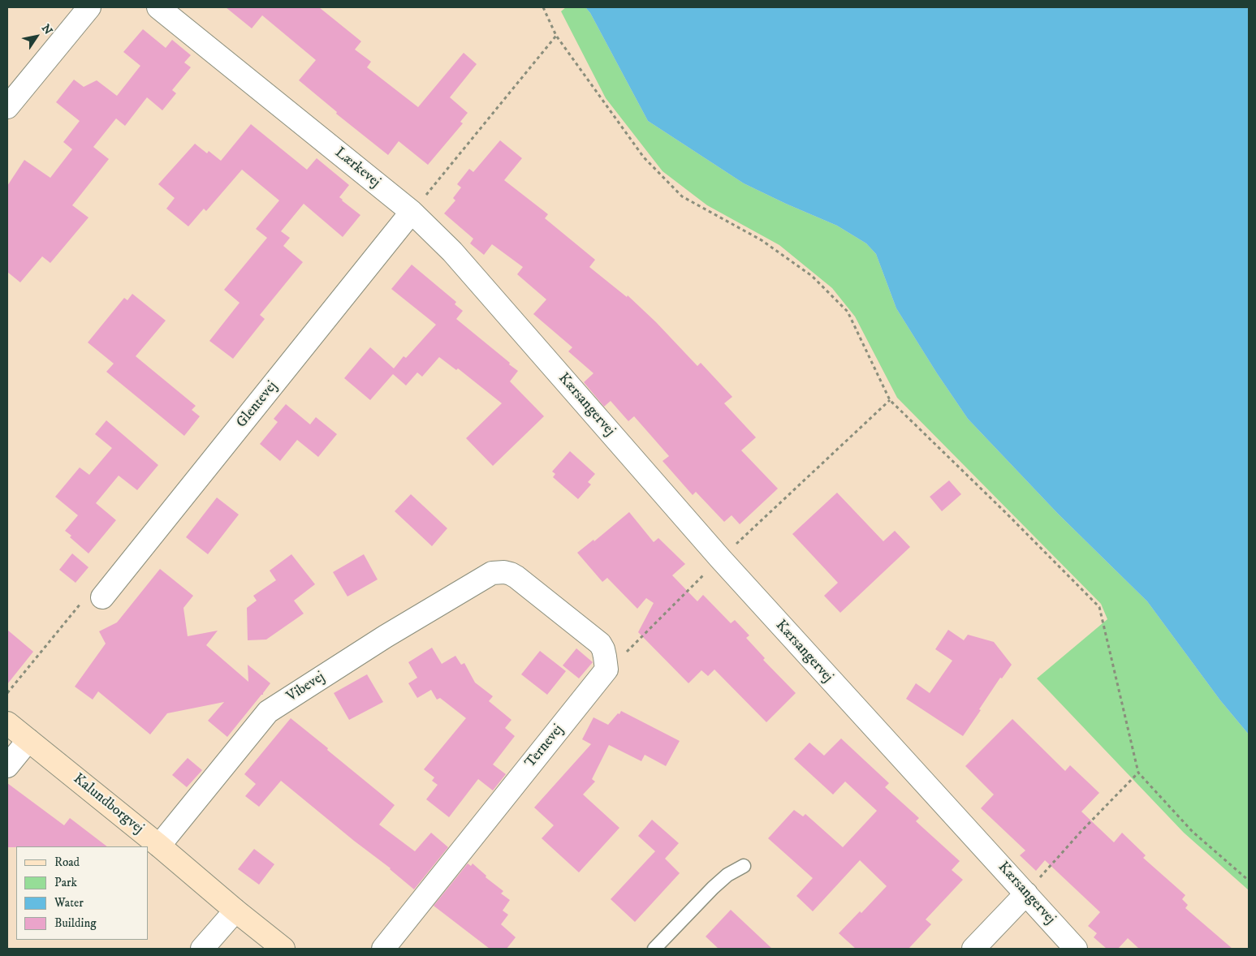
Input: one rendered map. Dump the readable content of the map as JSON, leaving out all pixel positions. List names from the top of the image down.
{
  "streets": {
    "street": [
      "Lærkevej",
      "Glentevej",
      "Kærsangervej",
      "Vibevej",
      "Ternevej",
      "Kalundborgvej"
    ]
  },
  "crossings": [
    ["Lærkevej", "Glentevej"],
    ["Lærkevej", "Kærsangervej"],
    ["Vibevej", "Ternevej"],
    ["Vibevej", "Kalundborgvej"]
  ],
  "legend": [
    "Road",
    "Park",
    "Water",
    "Building"
  ],
  "north": "top right"
}
